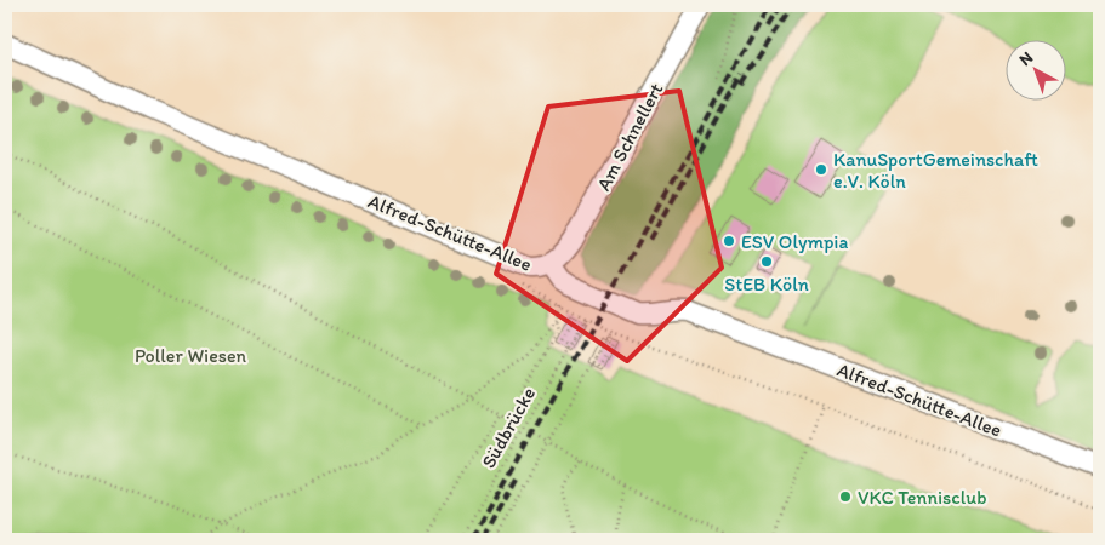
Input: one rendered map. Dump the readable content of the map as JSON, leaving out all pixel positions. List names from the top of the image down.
{
  "streets": {
    "street": ["Am Schnellert", "Alfred-Schütte-Allee"],
    "path": ["Südbrücke"]
  },
  "crossings": [
    ["Am Schnellert", "Alfred-Schütte-Allee"]
  ],
  "parks": ["Poller Wiesen"],
  "places": [
    "KanuSportGemeinschaft e.V. Köln",
    "ESV Olympia",
    "StEB Köln",
    "VKC Tennisclub"
  ],
  "north": "top left"
}
